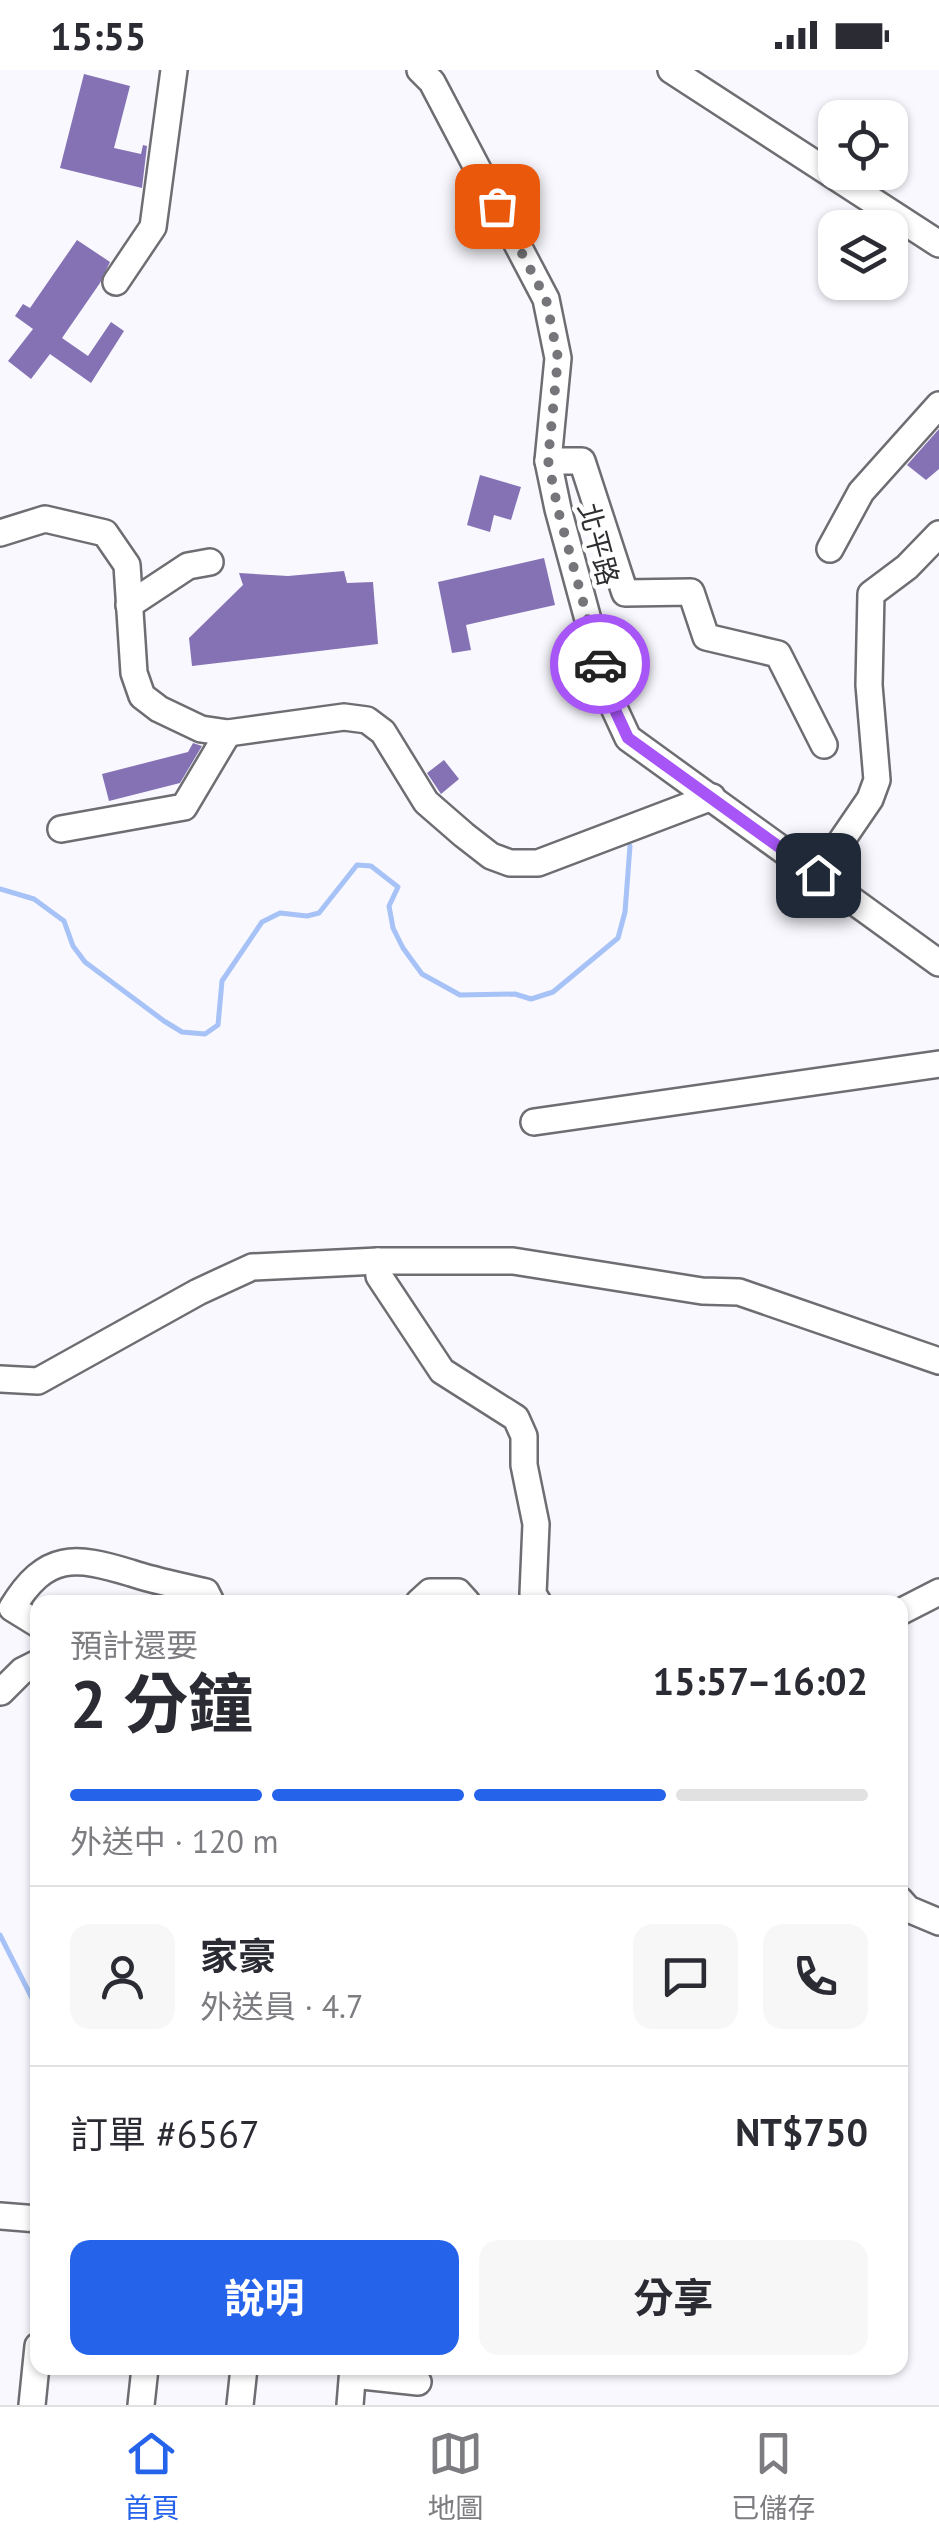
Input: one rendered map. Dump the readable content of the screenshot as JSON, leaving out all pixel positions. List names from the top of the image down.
{
  "streets": {
    "street": ["北平路"]
  },
  "page": {
    "status": "15:55",
    "heading": ["2 分鐘", "預計還要", "15:57–16:02"],
    "panel": [
      "家豪",
      "外送員 · 4.7",
      "訂單 #6567",
      "NT$750"
    ],
    "bar": "外送中 · 120 m",
    "buttons": ["說明", "分享"],
    "tabs": ["首頁", "地圖", "已儲存"]
  }
}
